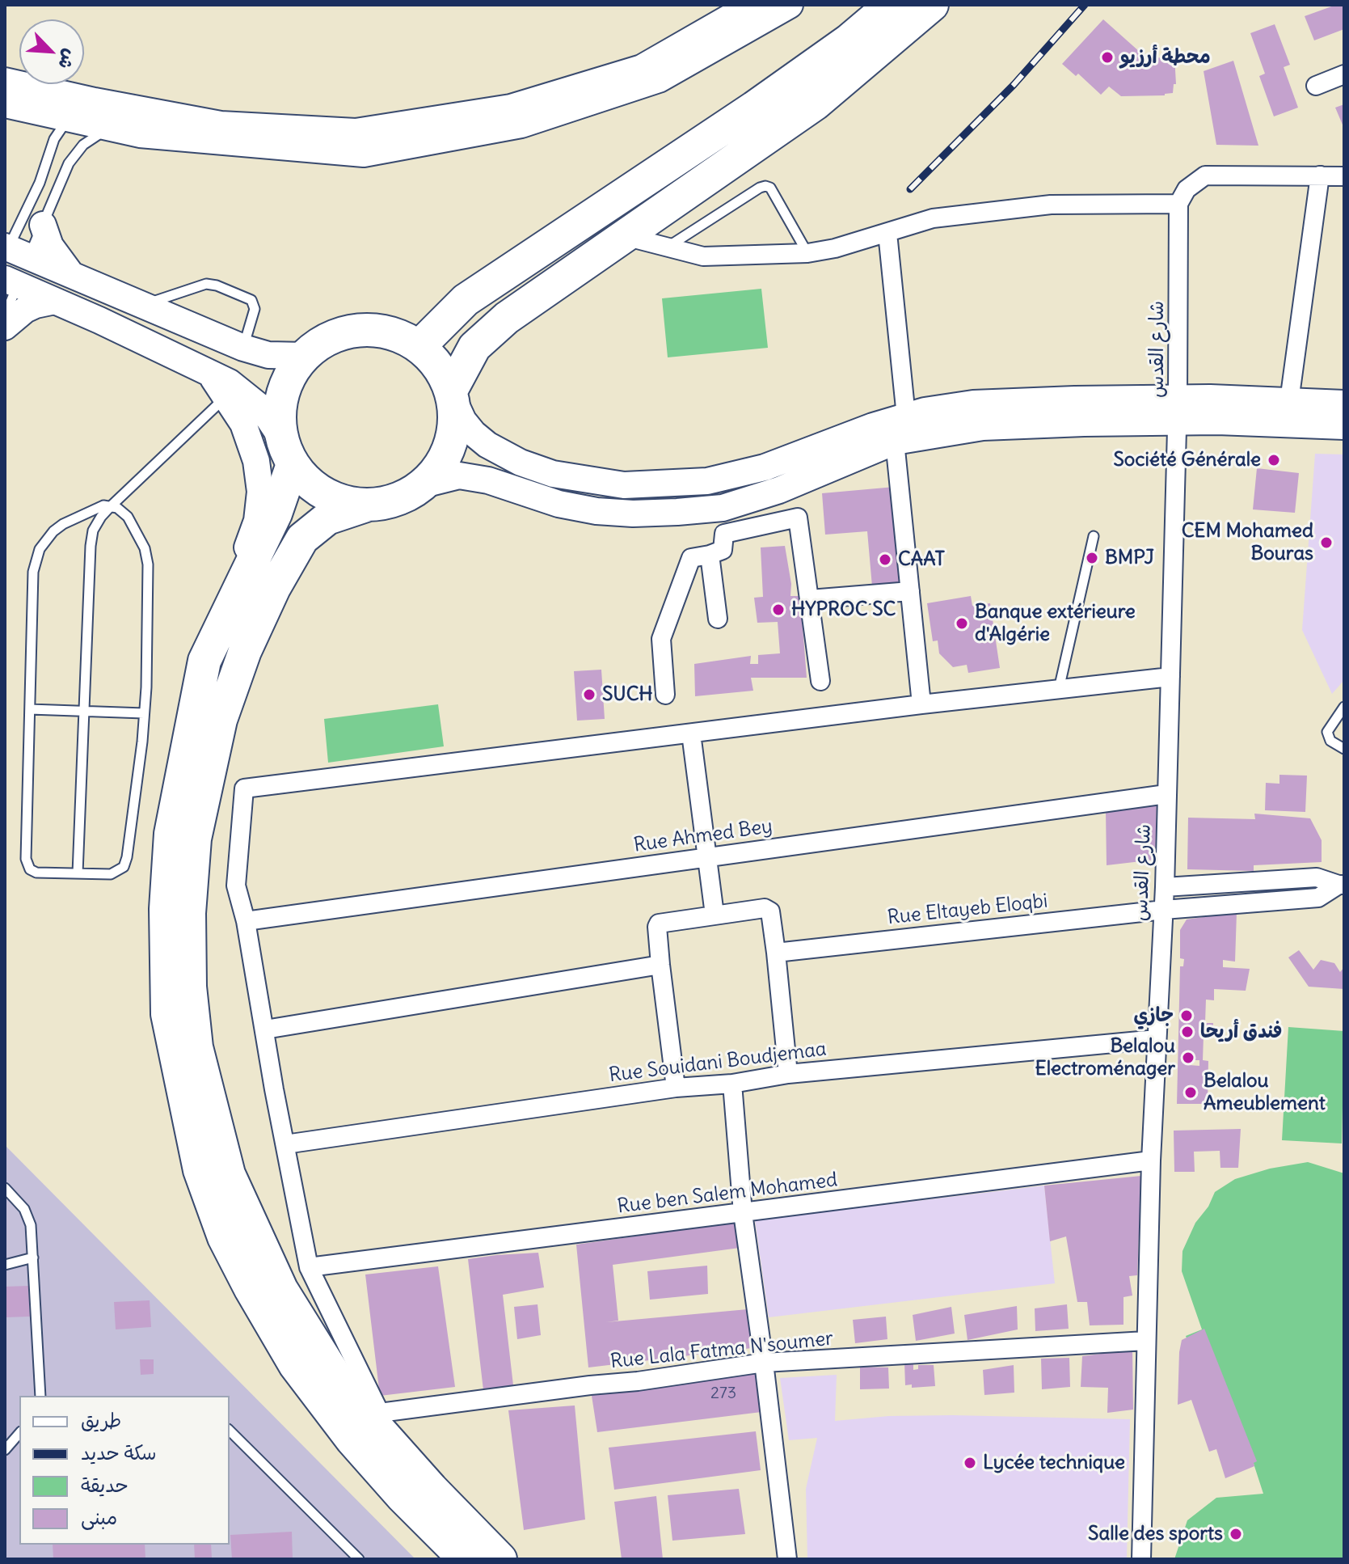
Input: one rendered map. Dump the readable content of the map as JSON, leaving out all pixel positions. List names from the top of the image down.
{
  "streets": {
    "street": [
      "شارع القدس",
      "Rue Ahmed Bey",
      "Rue Eltayeb Eloqbi",
      "Rue Souidani Boudjemaa",
      "Rue ben Salem Mohamed",
      "Rue Lala Fatma N'soumer"
    ]
  },
  "crossings": [
    ["شارع القدس", "Rue Ahmed Bey"],
    ["شارع القدس", "Rue Eltayeb Eloqbi"],
    ["شارع القدس", "Rue Souidani Boudjemaa"],
    ["شارع القدس", "Rue ben Salem Mohamed"],
    ["شارع القدس", "Rue Lala Fatma N'soumer"],
    ["Rue ben Salem Mohamed", "Rue Lala Fatma N'soumer"]
  ],
  "places": [
    "محطة أرزيو",
    "Société Générale",
    "CEM Mohamed Bouras",
    "BMPJ",
    "CAAT",
    "HYPROC SC",
    "Banque extérieure d'Algérie",
    "SUCH",
    "جازي",
    "فندق أريحا",
    "Belalou Electroménager",
    "Belalou Ameublement",
    "Lycée technique",
    "Salle des sports"
  ],
  "house_numbers": ["273"],
  "legend": [
    "طريق",
    "سكة حديد",
    "حديقة",
    "مبنى"
  ],
  "north": "bottom right"
}
